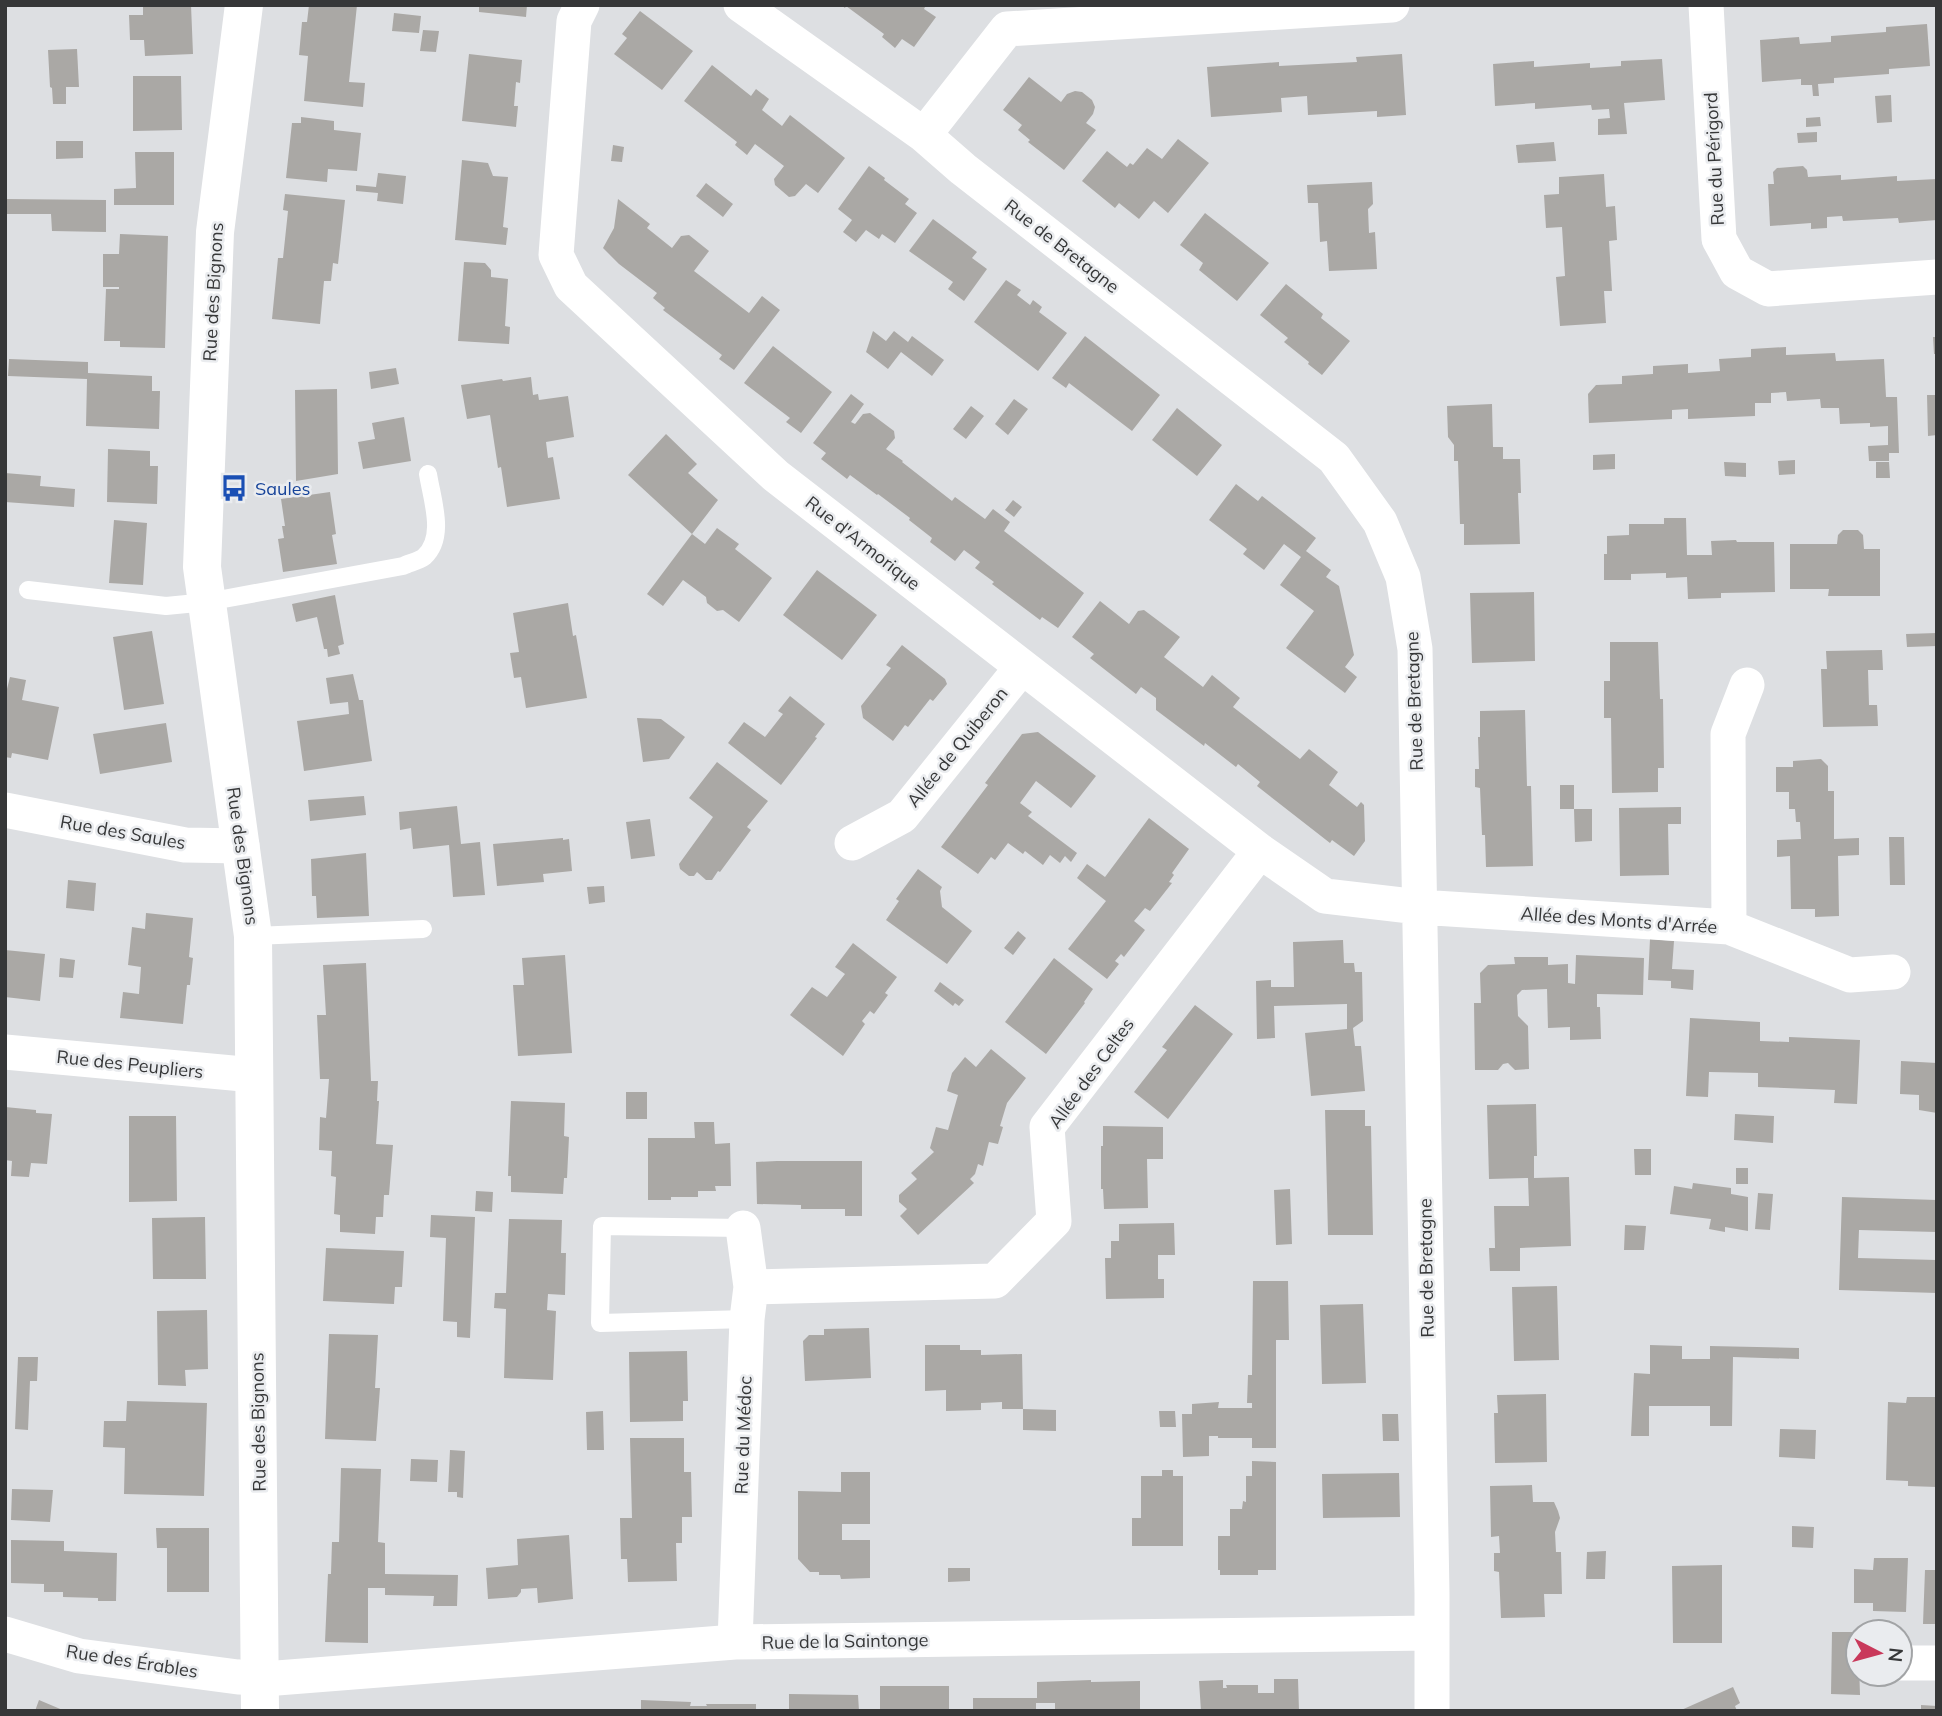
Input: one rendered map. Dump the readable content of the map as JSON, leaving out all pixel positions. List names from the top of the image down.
{
  "streets": {
    "street": [
      "Rue du Périgord",
      "Rue de Bretagne",
      "Rue des Bignons",
      "Rue d'Armorique",
      "Allée de Quiberon",
      "Rue des Saules",
      "Allée des Monts d'Arrée",
      "Rue des Peupliers",
      "Allée des Celtes",
      "Rue du Médoc",
      "Rue de la Saintonge",
      "Rue des Érables"
    ]
  },
  "crossings": [
    ["Rue de Bretagne", "Rue d'Armorique"],
    ["Rue de Bretagne", "Allée des Monts d'Arrée"],
    ["Rue de Bretagne", "Rue de la Saintonge"],
    ["Rue des Bignons", "Rue des Saules"],
    ["Rue des Bignons", "Rue des Peupliers"],
    ["Rue des Bignons", "Rue de la Saintonge"],
    ["Rue des Bignons", "Rue des Érables"],
    ["Rue d'Armorique", "Allée de Quiberon"],
    ["Rue d'Armorique", "Allée des Monts d'Arrée"],
    ["Rue d'Armorique", "Allée des Celtes"],
    ["Allée des Celtes", "Rue du Médoc"],
    ["Rue du Médoc", "Rue de la Saintonge"],
    ["Rue de la Saintonge", "Rue des Érables"]
  ],
  "places": {
    "bus stop": ["Saules"]
  },
  "north": "right"
}
